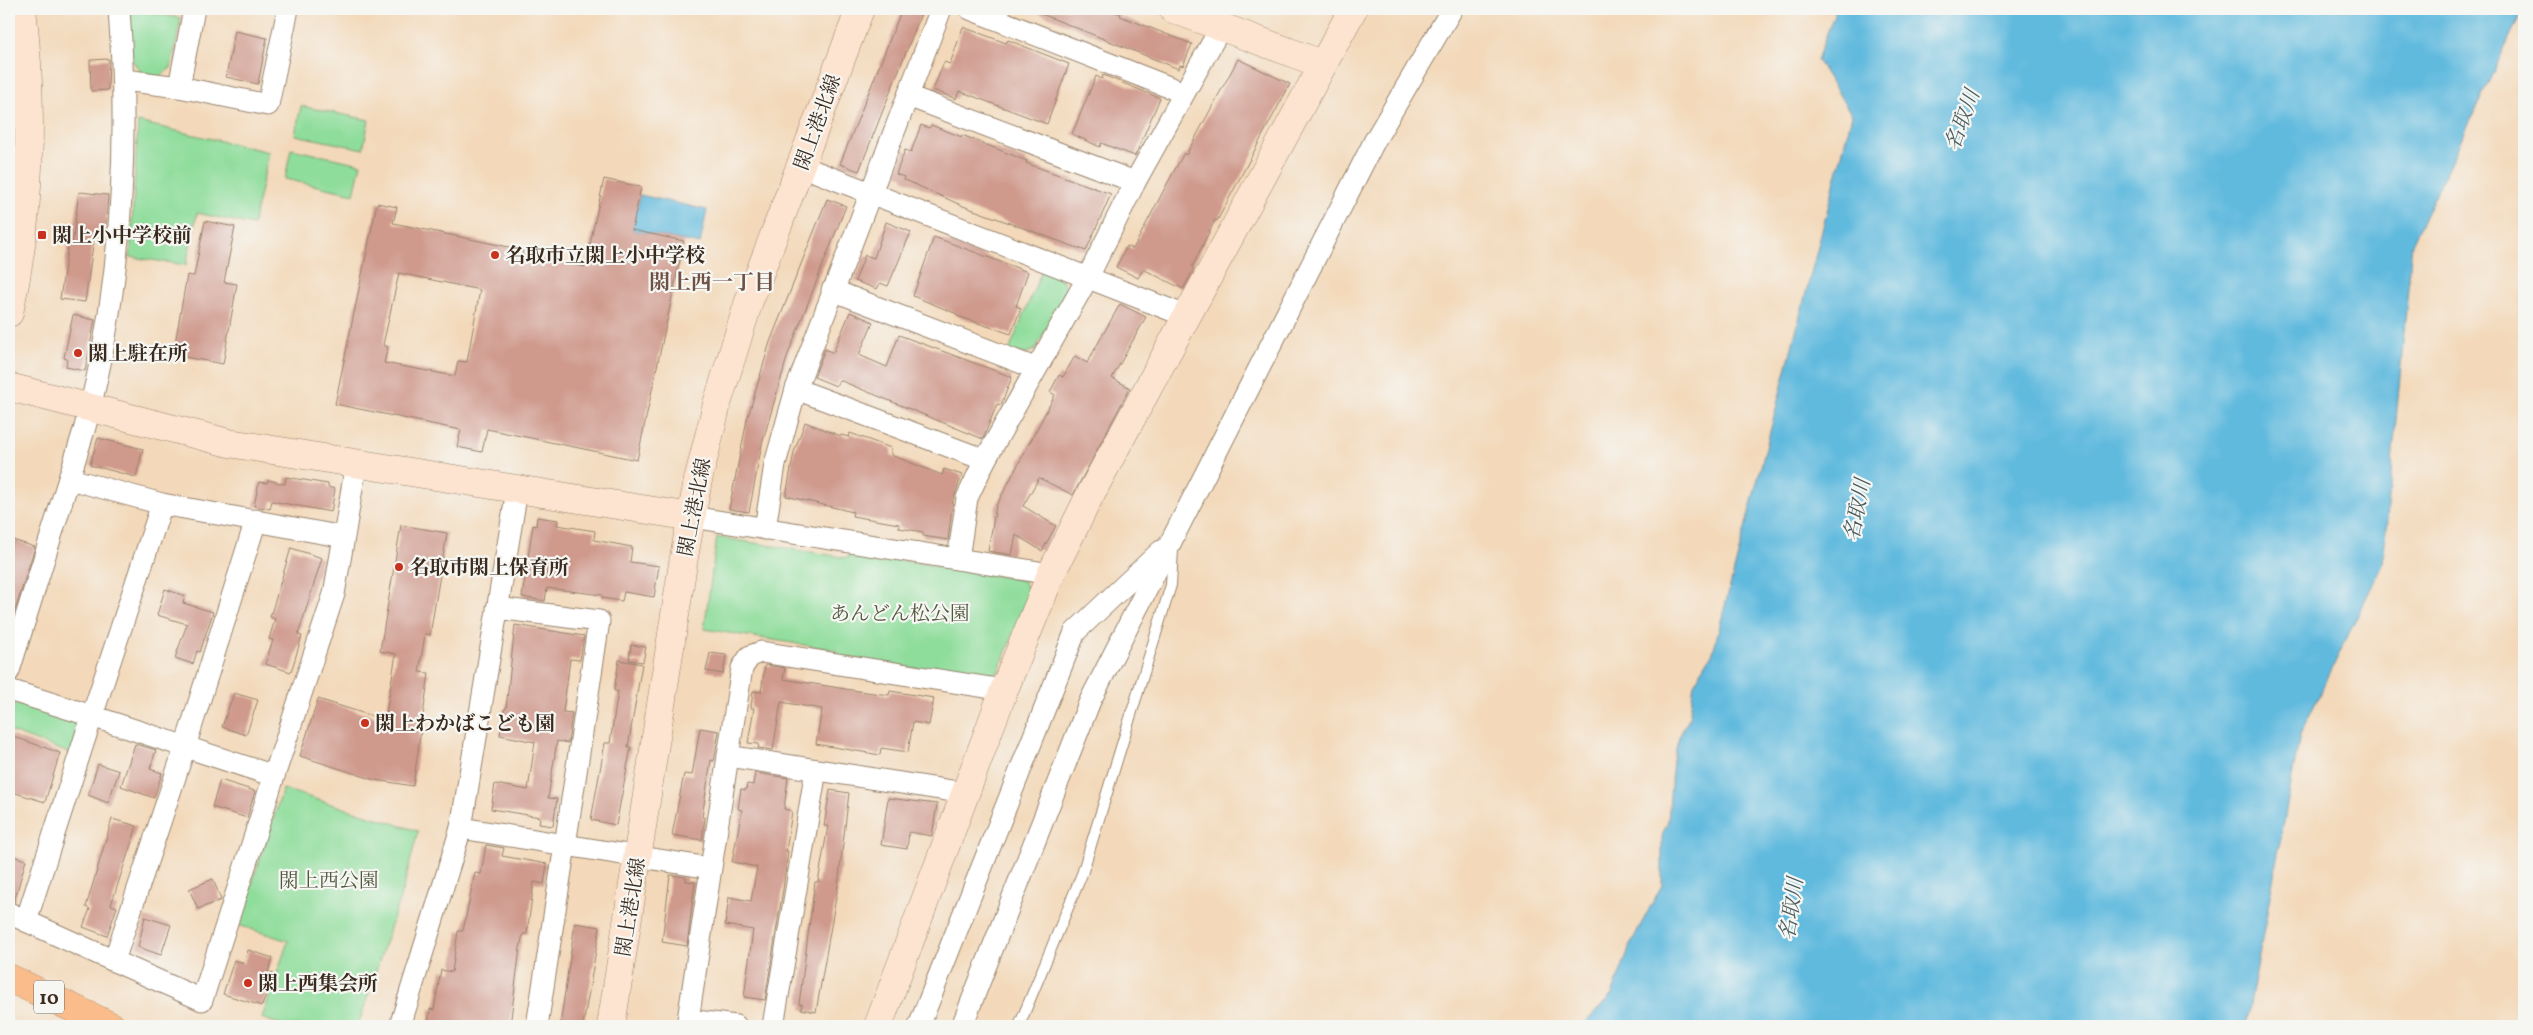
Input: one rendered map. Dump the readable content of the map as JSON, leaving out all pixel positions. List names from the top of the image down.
{
  "streets": {
    "main road": ["10"],
    "street": ["閖上港北線"]
  },
  "districts": ["閖上西一丁目"],
  "water": ["名取川"],
  "parks": ["あんどん松公園", "閖上西公園"],
  "places": {
    "transit": ["閖上小中学校前"],
    "other": [
      "名取市立閖上小中学校",
      "閖上駐在所",
      "名取市閖上保育所",
      "閖上わかばこども園",
      "閖上西集会所"
    ]
  }
}
